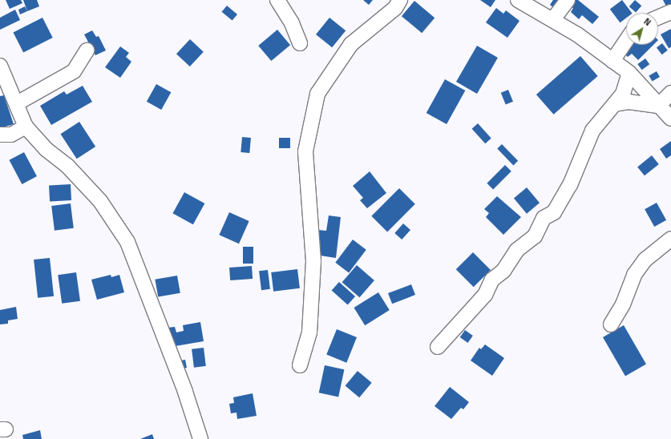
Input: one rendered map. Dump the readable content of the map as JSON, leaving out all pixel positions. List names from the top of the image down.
{
  "north": "top right"
}
